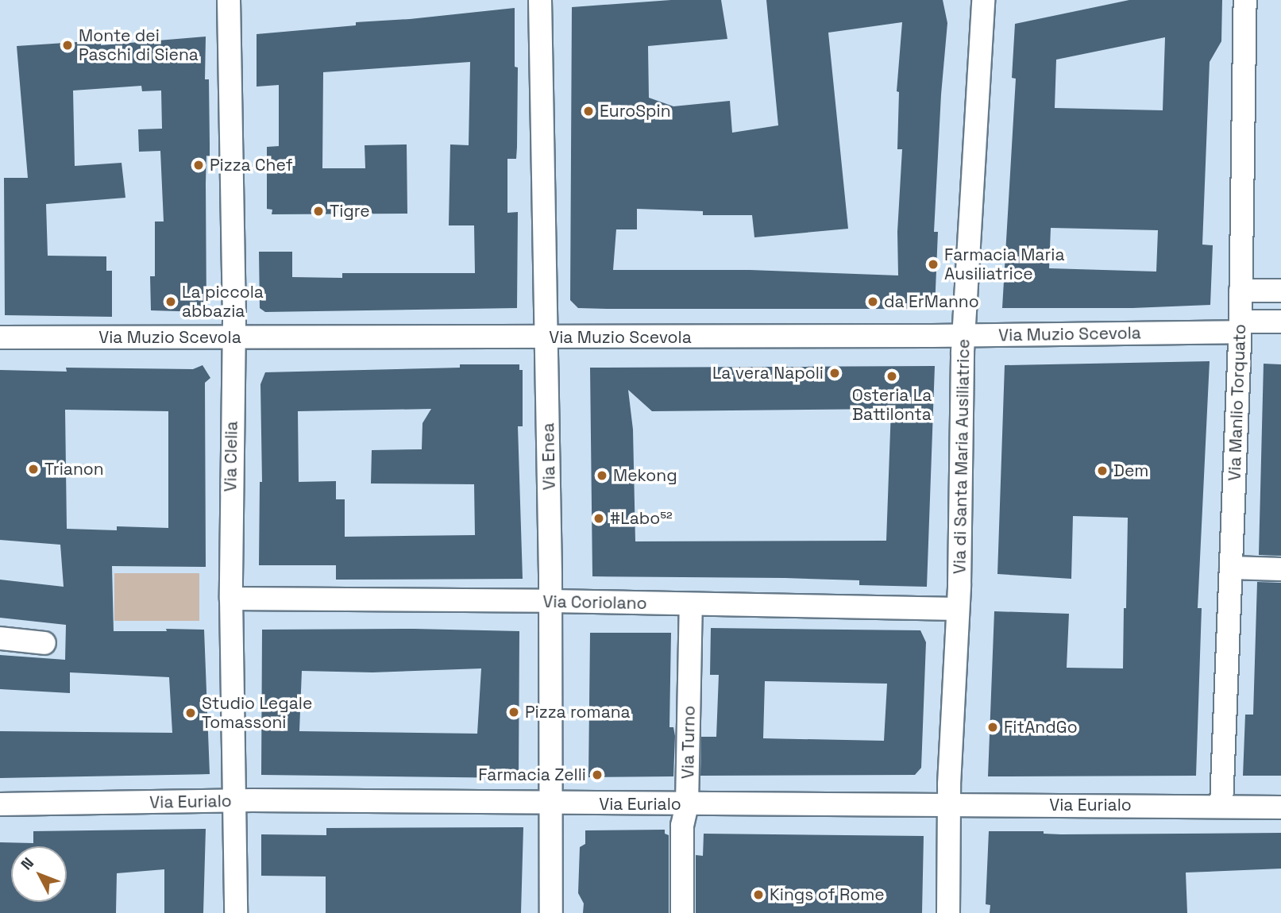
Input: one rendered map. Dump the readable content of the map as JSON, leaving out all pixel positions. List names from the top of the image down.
{
  "streets": {
    "street": [
      "Via Muzio Scevola",
      "Via Manlio Torquato",
      "Via Clelia",
      "Via Enea",
      "Via di Santa Maria Ausiliatrice",
      "Via Coriolano",
      "Via Turno",
      "Via Eurialo"
    ]
  },
  "crossings": [
    ["Via Muzio Scevola", "Via Manlio Torquato"],
    ["Via Muzio Scevola", "Via Clelia"],
    ["Via Muzio Scevola", "Via Enea"],
    ["Via Muzio Scevola", "Via di Santa Maria Ausiliatrice"],
    ["Via Manlio Torquato", "Via Eurialo"],
    ["Via Clelia", "Via Coriolano"],
    ["Via Clelia", "Via Eurialo"],
    ["Via Enea", "Via Coriolano"],
    ["Via Enea", "Via Eurialo"],
    ["Via di Santa Maria Ausiliatrice", "Via Coriolano"],
    ["Via di Santa Maria Ausiliatrice", "Via Eurialo"],
    ["Via Coriolano", "Via Turno"],
    ["Via Turno", "Via Eurialo"]
  ],
  "places": [
    "Monte dei Paschi di Siena",
    "EuroSpin",
    "Pizza Chef",
    "Tigre",
    "Farmacia Maria Ausiliatrice",
    "La piccola abbazia",
    "da ErManno",
    "La vera Napoli",
    "Osteria La Battilonta",
    "Trianon",
    "Dem",
    "Mekong",
    "#Labo⁵²",
    "Pizza romana",
    "Studio Legale Tomassoni",
    "FitAndGo",
    "Farmacia Zelli",
    "Kings of Rome"
  ],
  "north": "top left"
}
